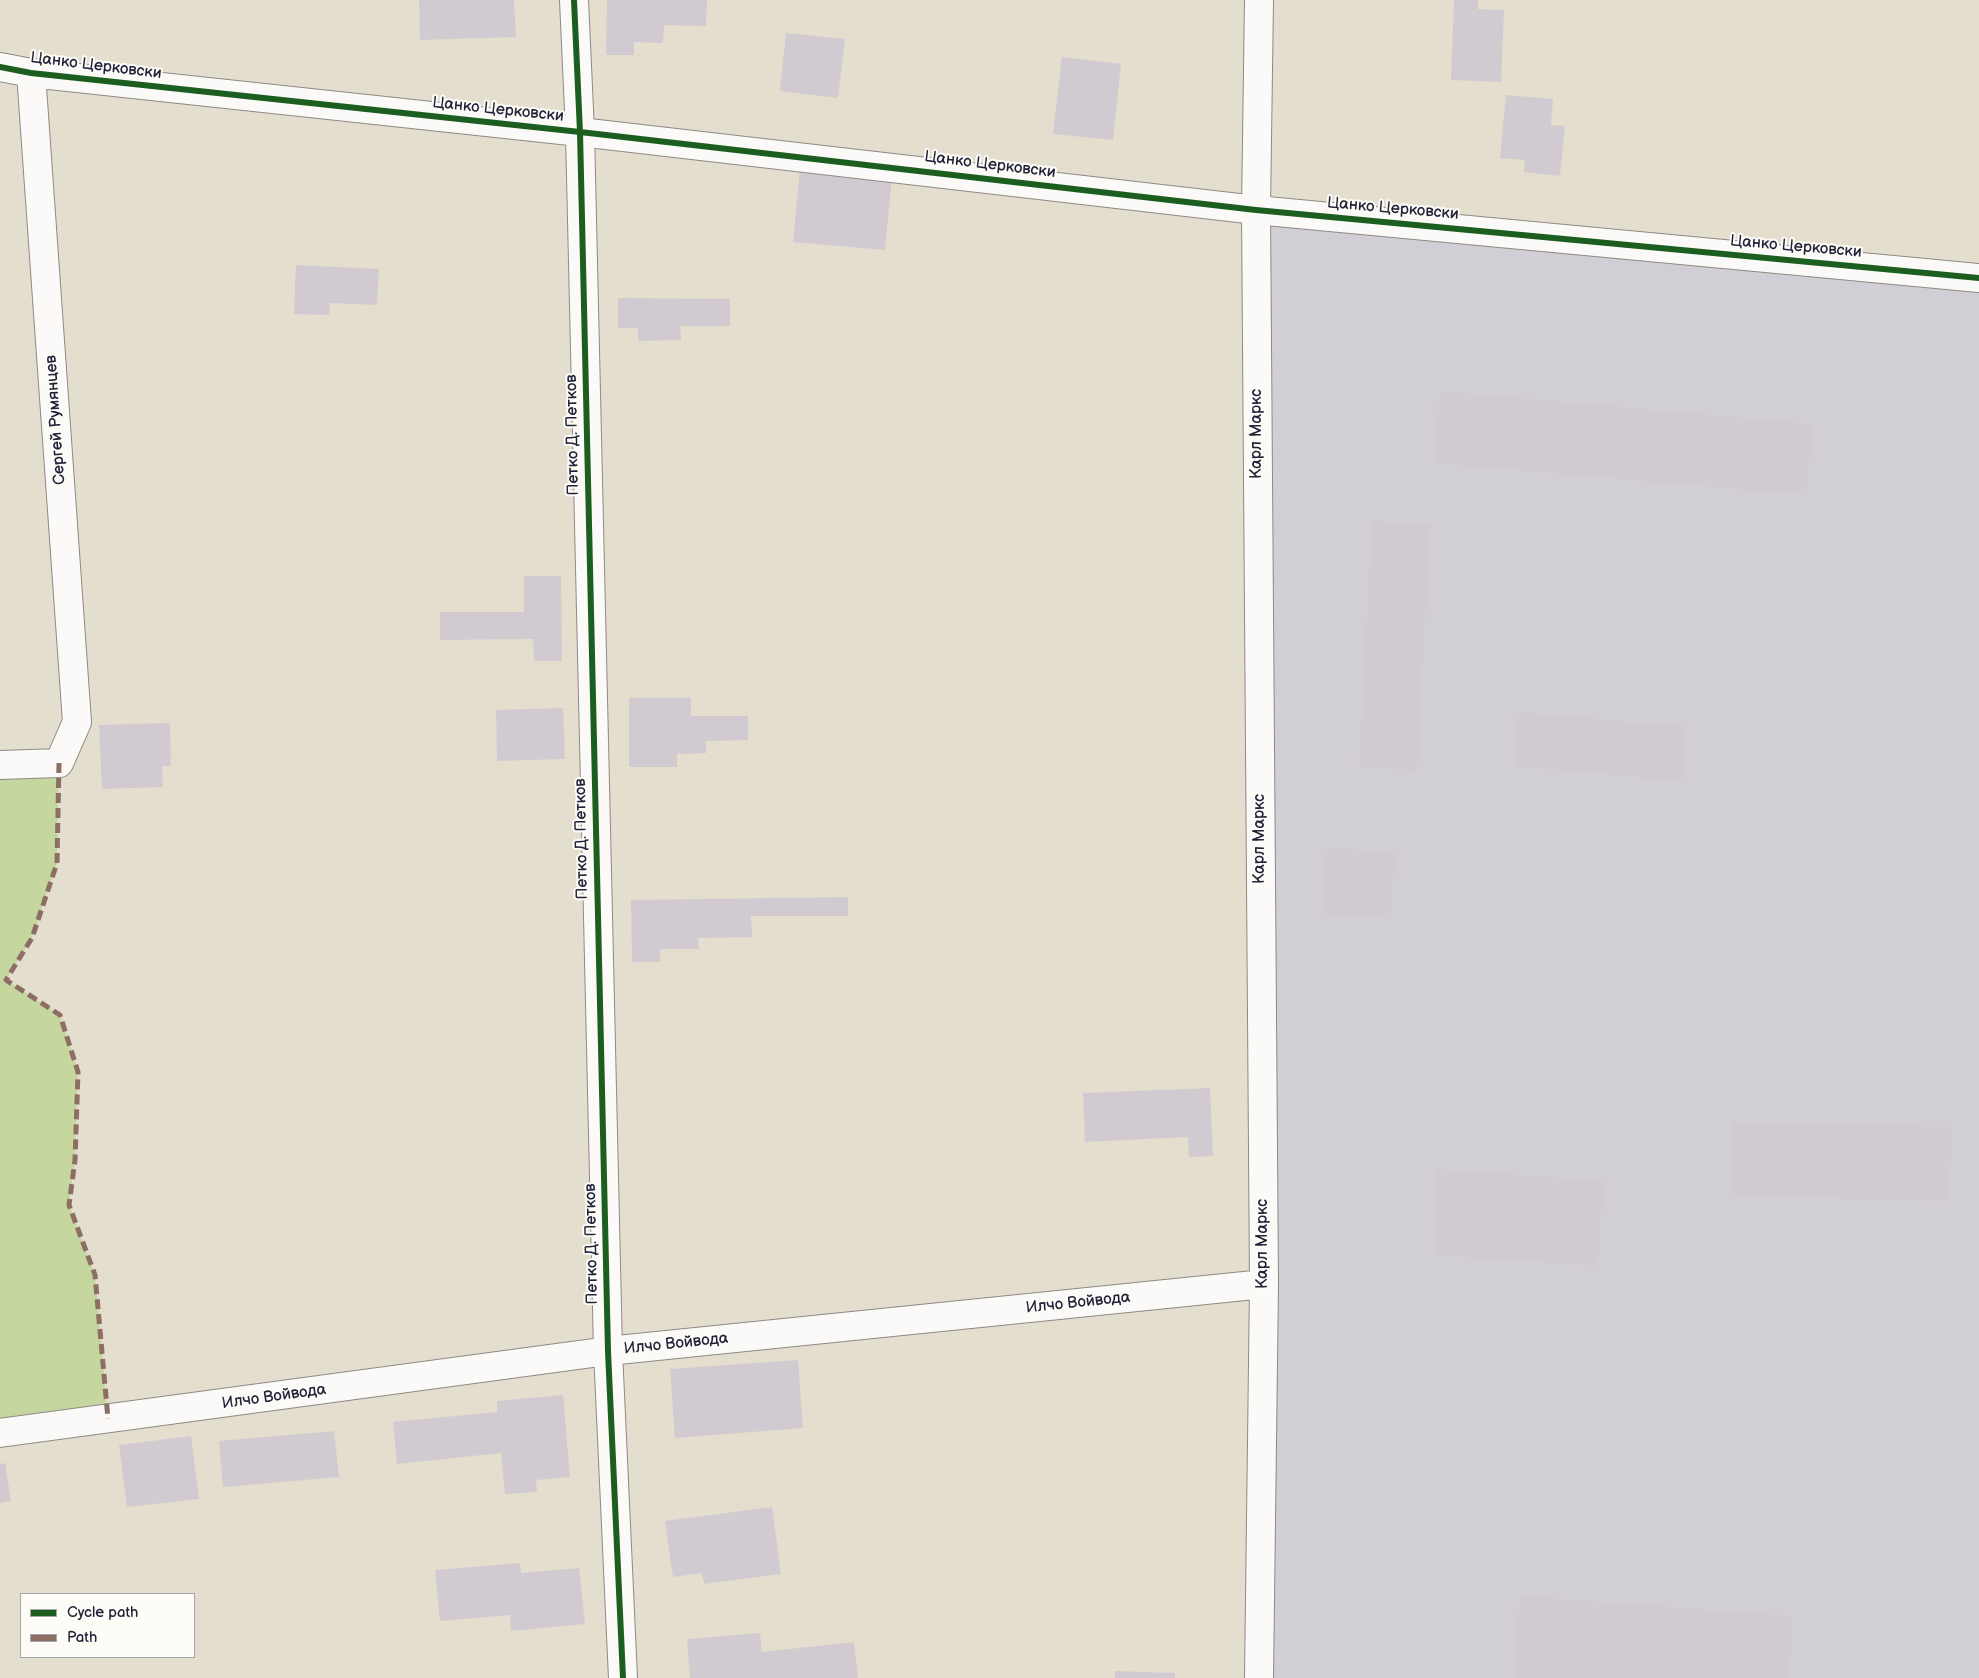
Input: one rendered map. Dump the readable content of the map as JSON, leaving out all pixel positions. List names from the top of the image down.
{
  "streets": {
    "street": [
      "Цанко Церковски",
      "Сергей Румянцев",
      "Карл Маркс",
      "Петко Д. Петков",
      "Илчо Войвода"
    ]
  },
  "crossings": [
    ["Цанко Церковски", "Сергей Румянцев"],
    ["Цанко Церковски", "Карл Маркс"],
    ["Цанко Церковски", "Петко Д. Петков"],
    ["Карл Маркс", "Илчо Войвода"],
    ["Петко Д. Петков", "Илчо Войвода"]
  ],
  "legend": ["Cycle path", "Path"]
}
